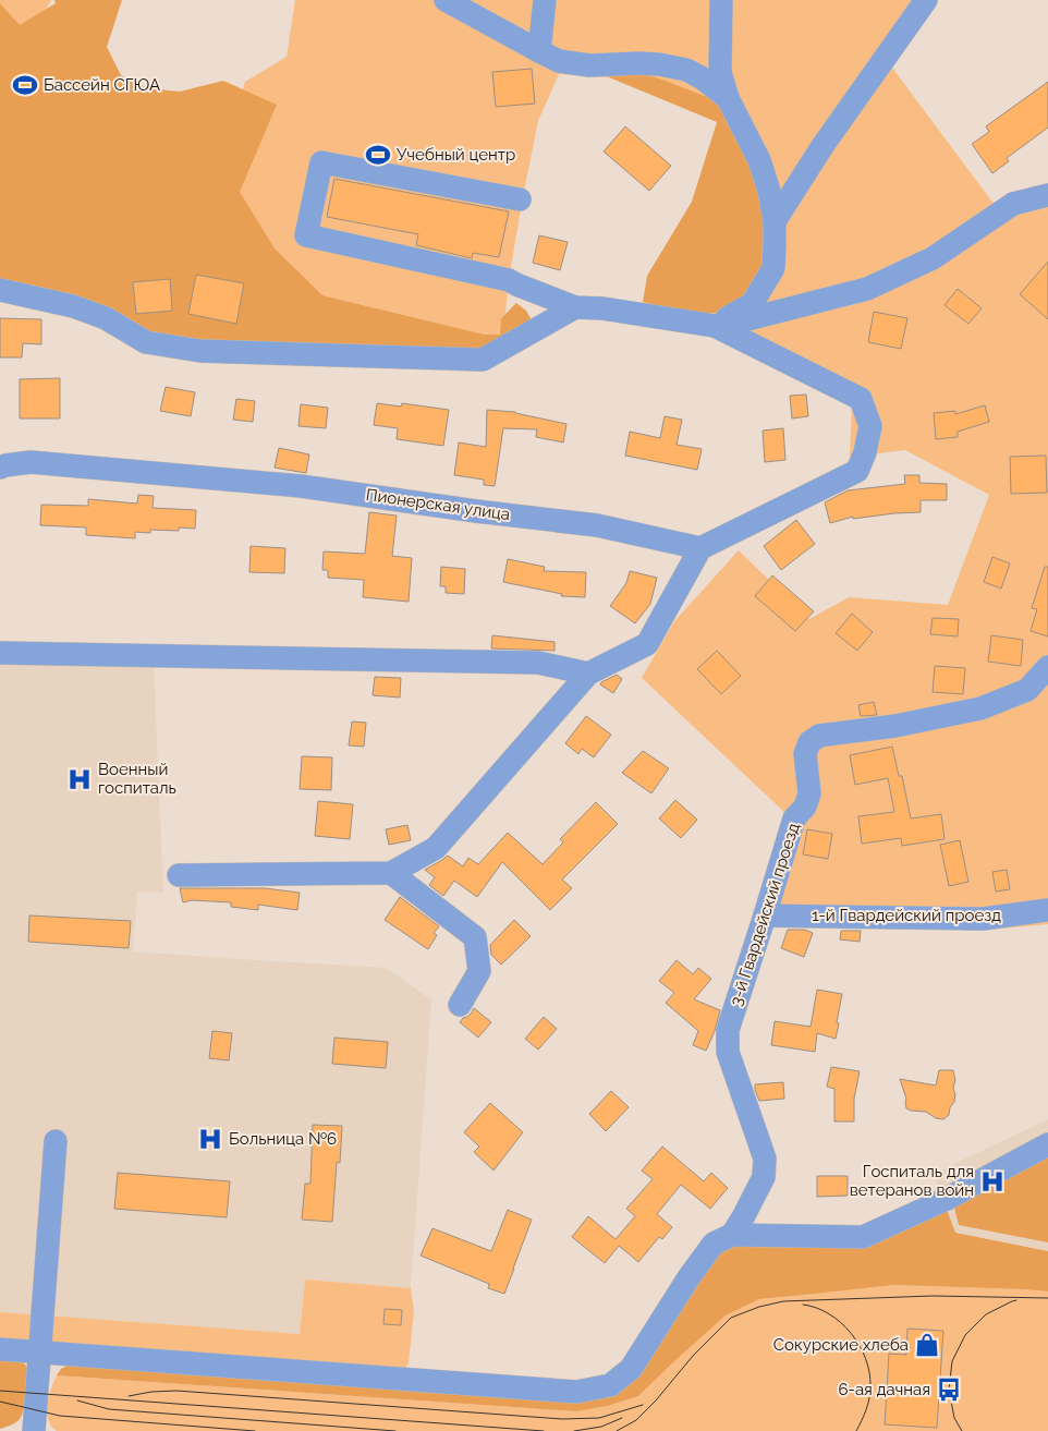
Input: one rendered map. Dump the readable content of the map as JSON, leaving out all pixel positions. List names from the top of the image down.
{
  "streets": {
    "street": ["Пионерская улица", "3-й Гвардейский проезд", "1-й Гвардейский проезд"]
  },
  "crossings": [
    ["3-й Гвардейский проезд", "1-й Гвардейский проезд"]
  ],
  "places": {
    "sports": ["Бассейн СГЮА", "Учебный центр"],
    "hospital": ["Военный госпиталь", "Больница №6", "Госпиталь для ветеранов войн"],
    "shop": ["Сокурские хлеба"],
    "bus stop": ["6-ая дачная"]
  }
}
